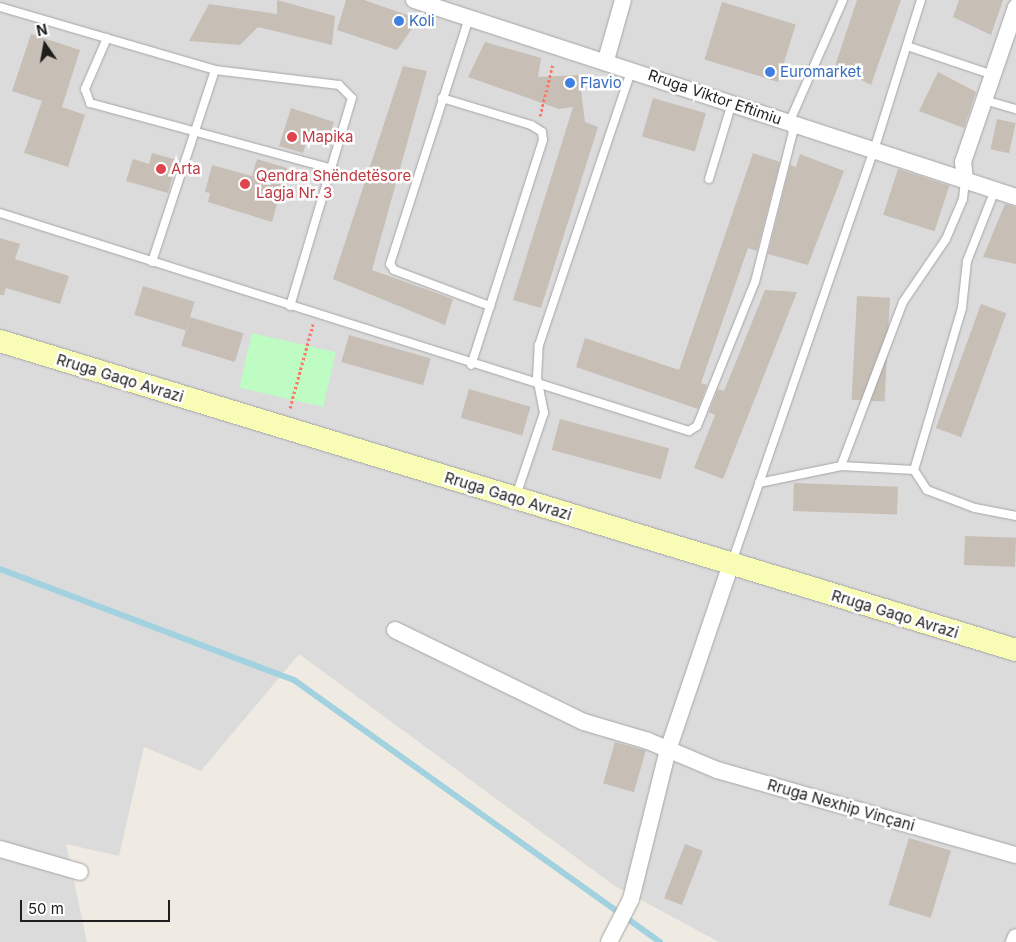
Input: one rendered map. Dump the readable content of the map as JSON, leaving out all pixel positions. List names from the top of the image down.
{
  "streets": {
    "main road": ["Rruga Gaqo Avrazi"],
    "street": ["Rruga Viktor Eftimiu", "Rruga Nexhip Vinçani"]
  },
  "places": [
    "Koli",
    "Euromarket",
    "Flavio",
    "Mapika",
    "Arta",
    "Qendra Shëndetësore Lagja Nr. 3"
  ],
  "scale_bar": "50 m",
  "north": "top"
}
